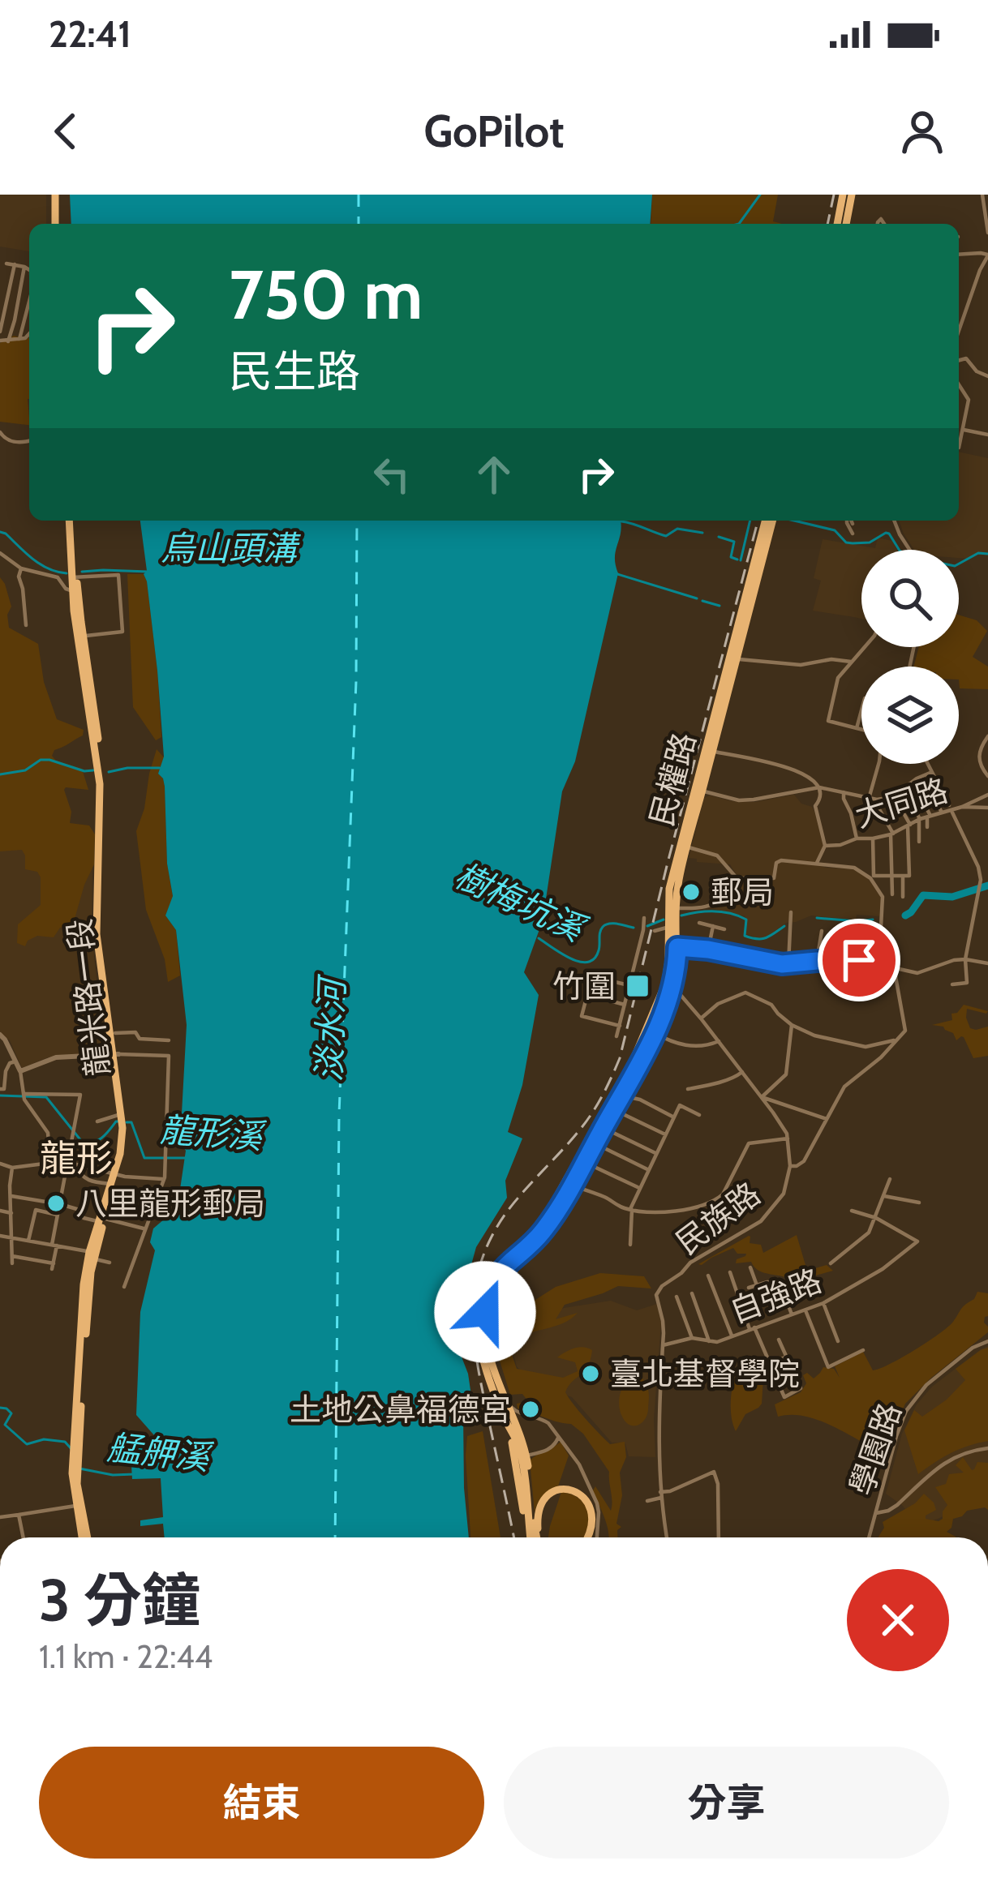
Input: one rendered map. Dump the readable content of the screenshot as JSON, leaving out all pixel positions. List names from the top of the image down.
{
  "streets": {
    "main road": ["民權路", "龍米路一段"],
    "street": [
      "大同路",
      "民族路",
      "自強路",
      "學園路"
    ]
  },
  "crossings": [
    ["民權路", "大同路"],
    ["民權路", "民族路"],
    ["民族路", "自強路"]
  ],
  "districts": ["龍形"],
  "water": [
    "烏山頭溝",
    "樹梅坑溪",
    "淡水河",
    "龍形溪",
    "艋舺溪"
  ],
  "places": {
    "other": [
      "郵局",
      "八里龍形郵局",
      "臺北基督學院",
      "土地公鼻福德宮"
    ],
    "transit": ["竹圍"]
  },
  "page": {
    "status": "22:41",
    "header": "GoPilot",
    "turn": ["750 m", "民生路"],
    "heading": ["3 分鐘", "1.1 km · 22:44"],
    "buttons": ["結束", "分享"]
  }
}
